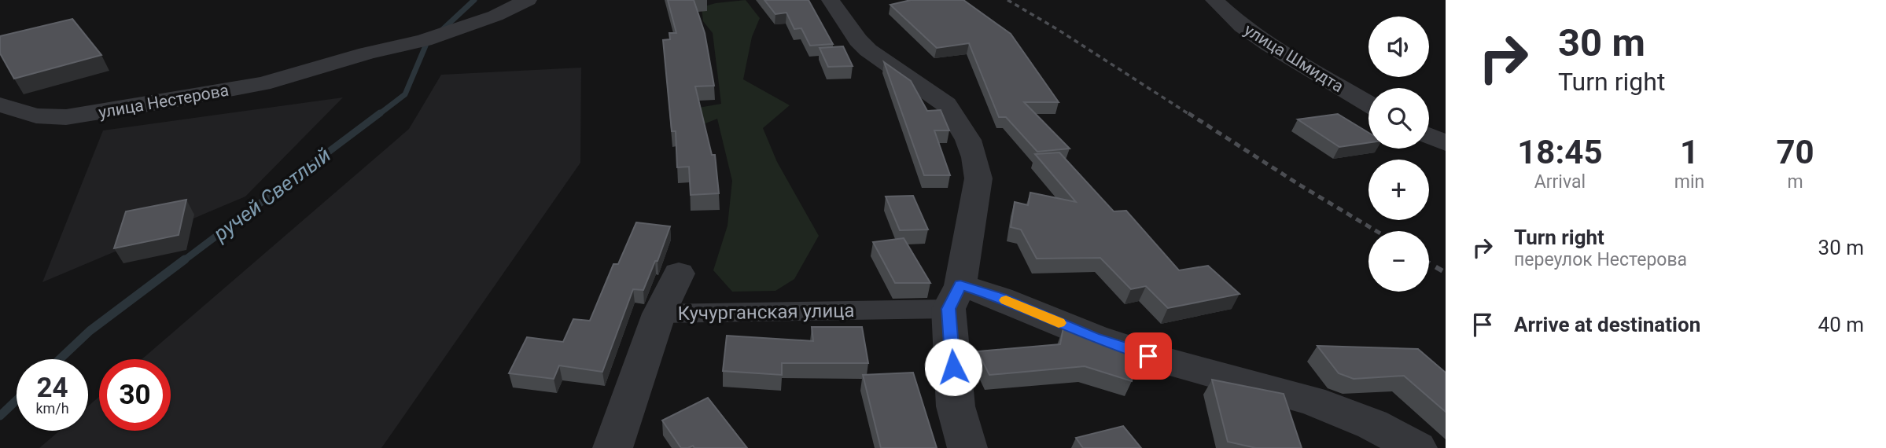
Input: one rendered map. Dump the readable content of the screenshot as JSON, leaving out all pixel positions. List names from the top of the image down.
{
  "streets": {
    "street": ["улица Шмидта", "улица Нестерова", "Кучурганская улица"]
  },
  "water": ["ручей Светлый"],
  "page": {
    "turn": ["30 m", "Turn right"],
    "map_buttons": ["+", "−"],
    "eta": [
      "18:45",
      "Arrival",
      "1",
      "min",
      "70",
      "m"
    ],
    "list": [
      {
        "name": "Turn right",
        "note": "переулок Нестерова",
        "value": "30 m"
      },
      {
        "name": "Arrive at destination",
        "value": "40 m"
      }
    ],
    "speed": "24 km/h",
    "limit": "30"
  }
}
